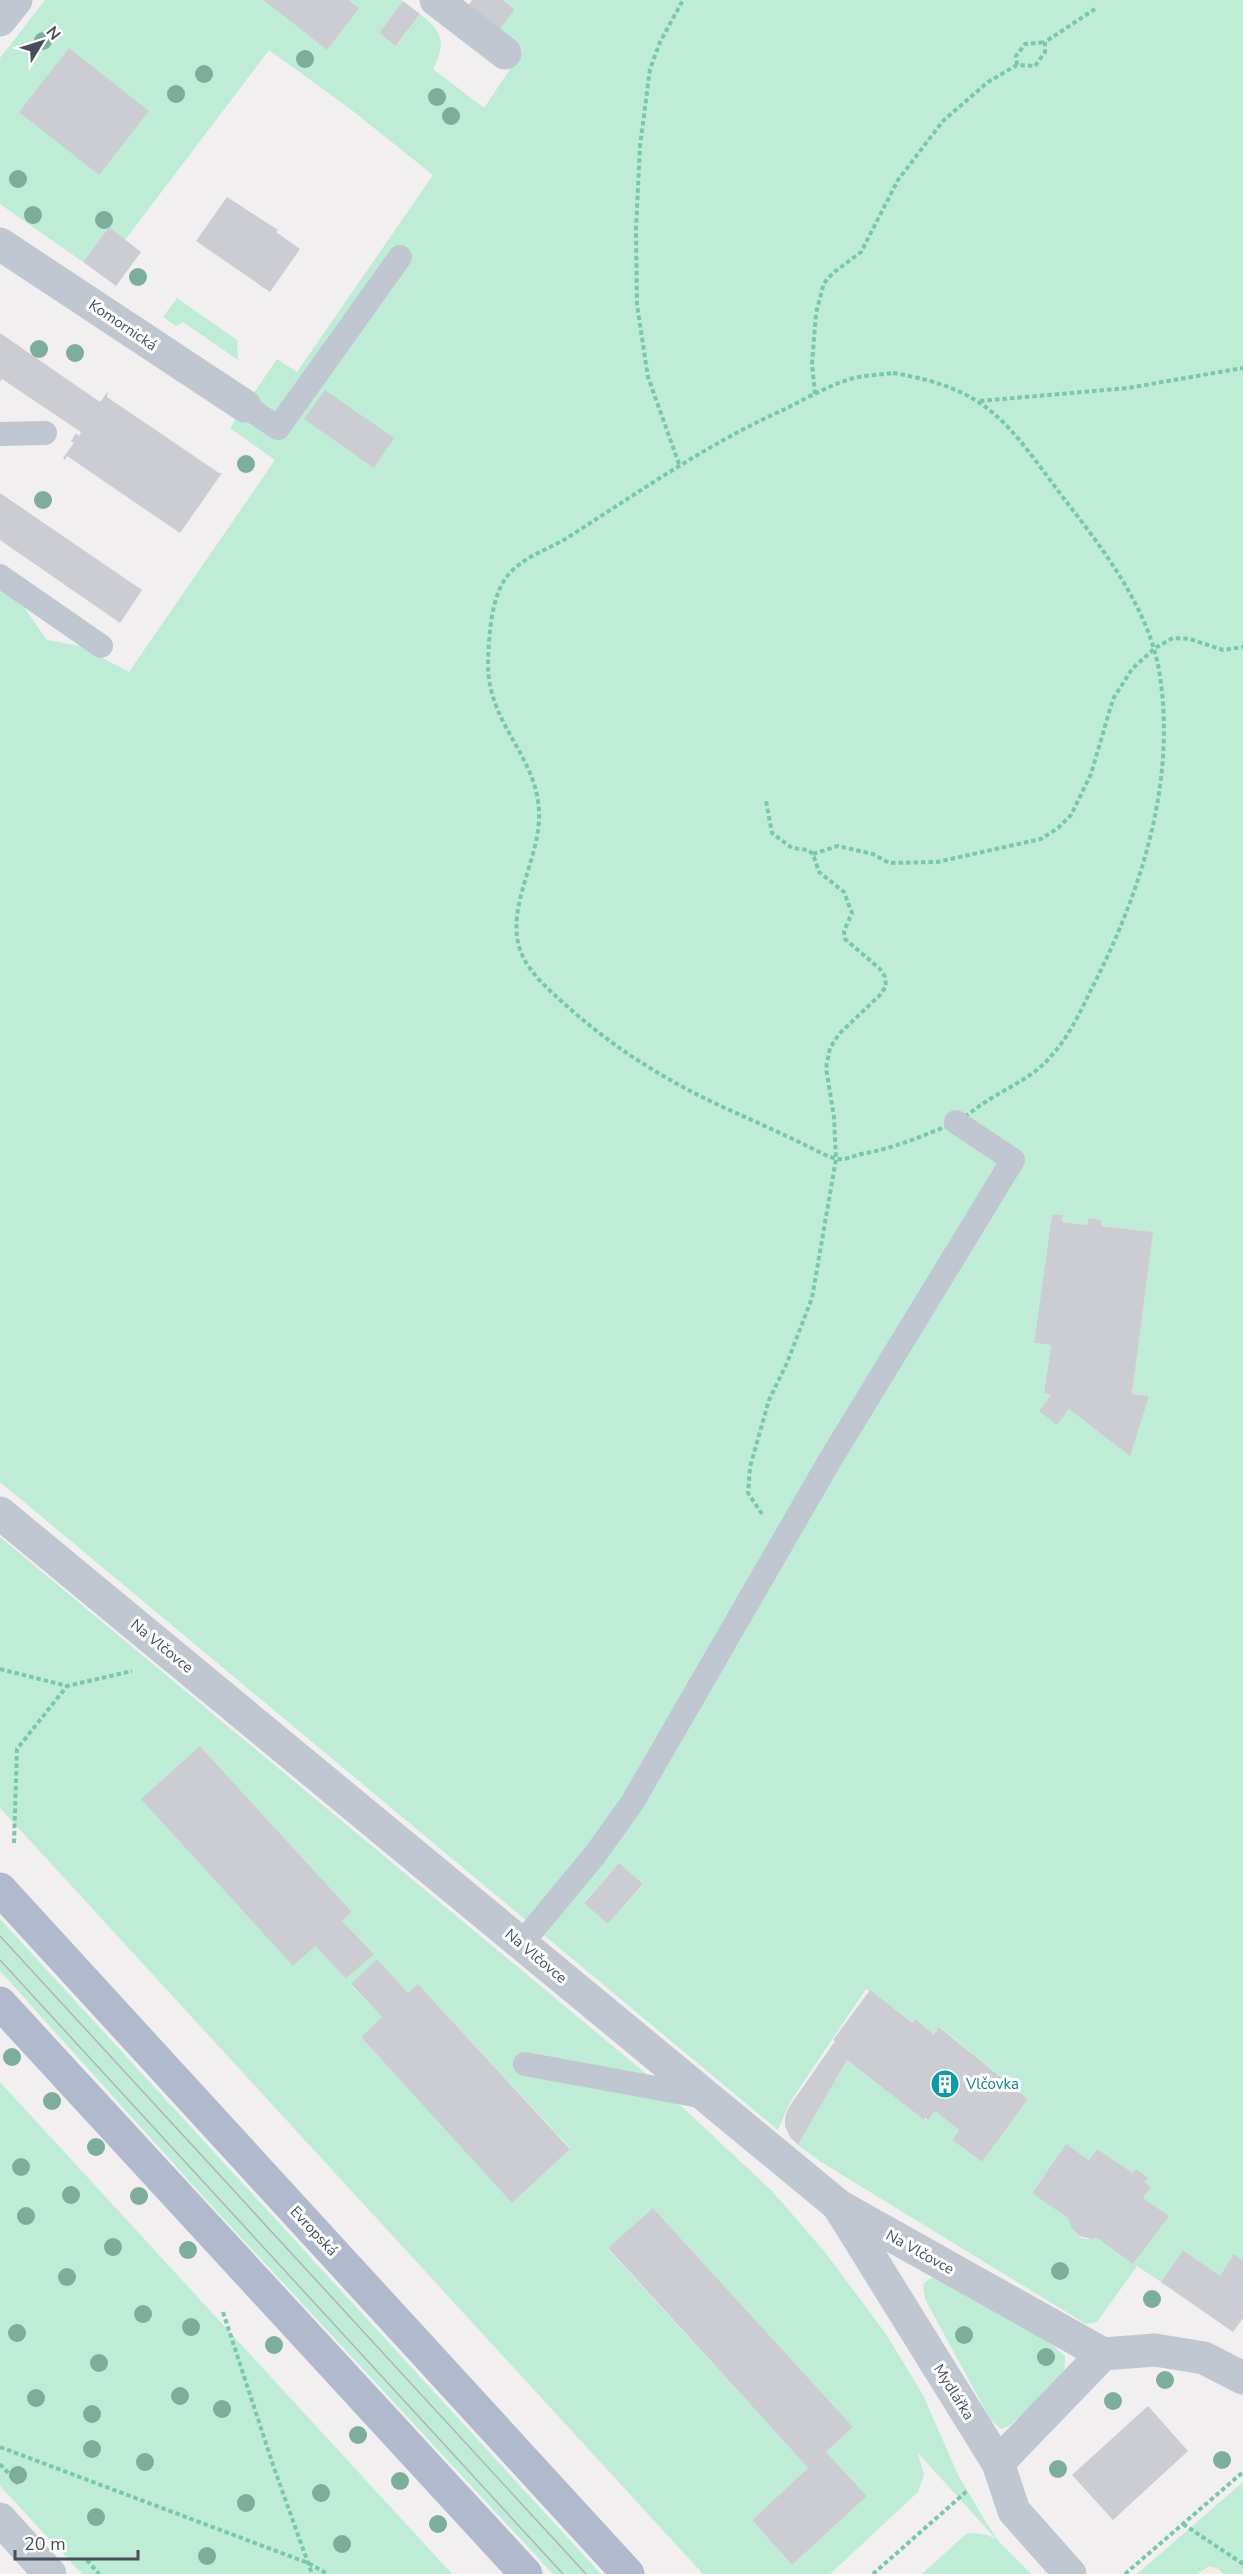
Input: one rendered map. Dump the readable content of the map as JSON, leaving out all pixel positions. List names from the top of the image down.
{
  "streets": {
    "main road": ["Evropská"],
    "street": ["Komornická", "Na Vlčovce", "Mydlářka"]
  },
  "crossings": [
    ["Na Vlčovce", "Mydlářka"]
  ],
  "places": {
    "building": ["Vlčovka"]
  },
  "scale_bar": "20 m",
  "north": "top right"
}
